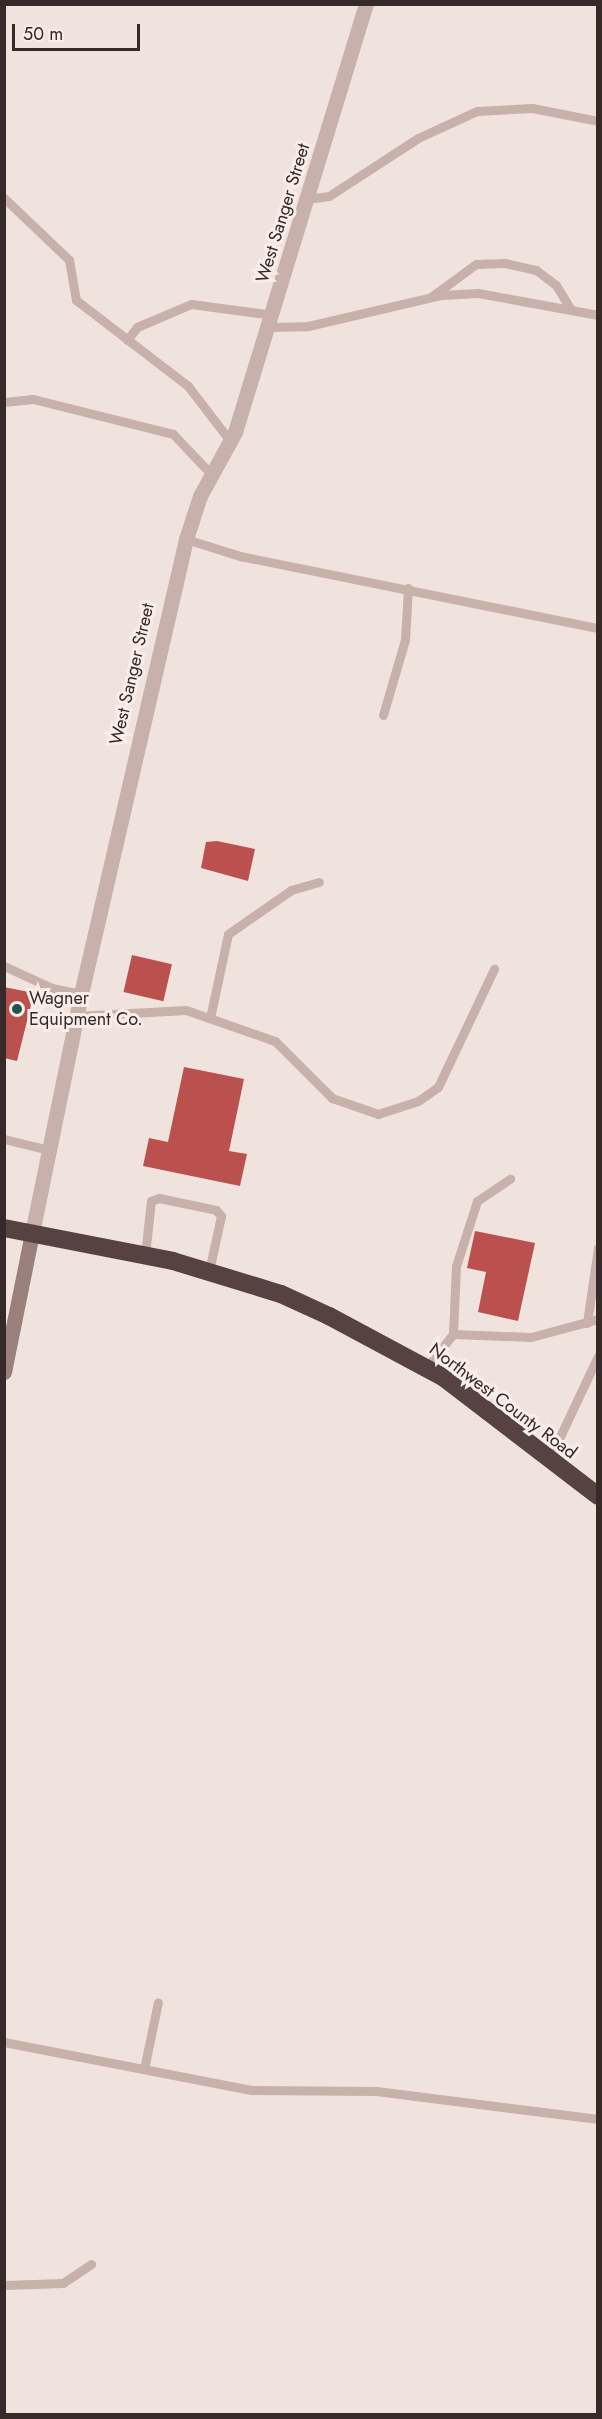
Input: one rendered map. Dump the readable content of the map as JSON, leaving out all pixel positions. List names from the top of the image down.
{
  "streets": {
    "highway": ["Northwest County Road"],
    "main road": ["West Sanger Street"]
  },
  "crossings": [
    ["West Sanger Street", "Northwest County Road"]
  ],
  "places": ["Wagner Equipment Co."],
  "scale_bar": "50 m"
}
